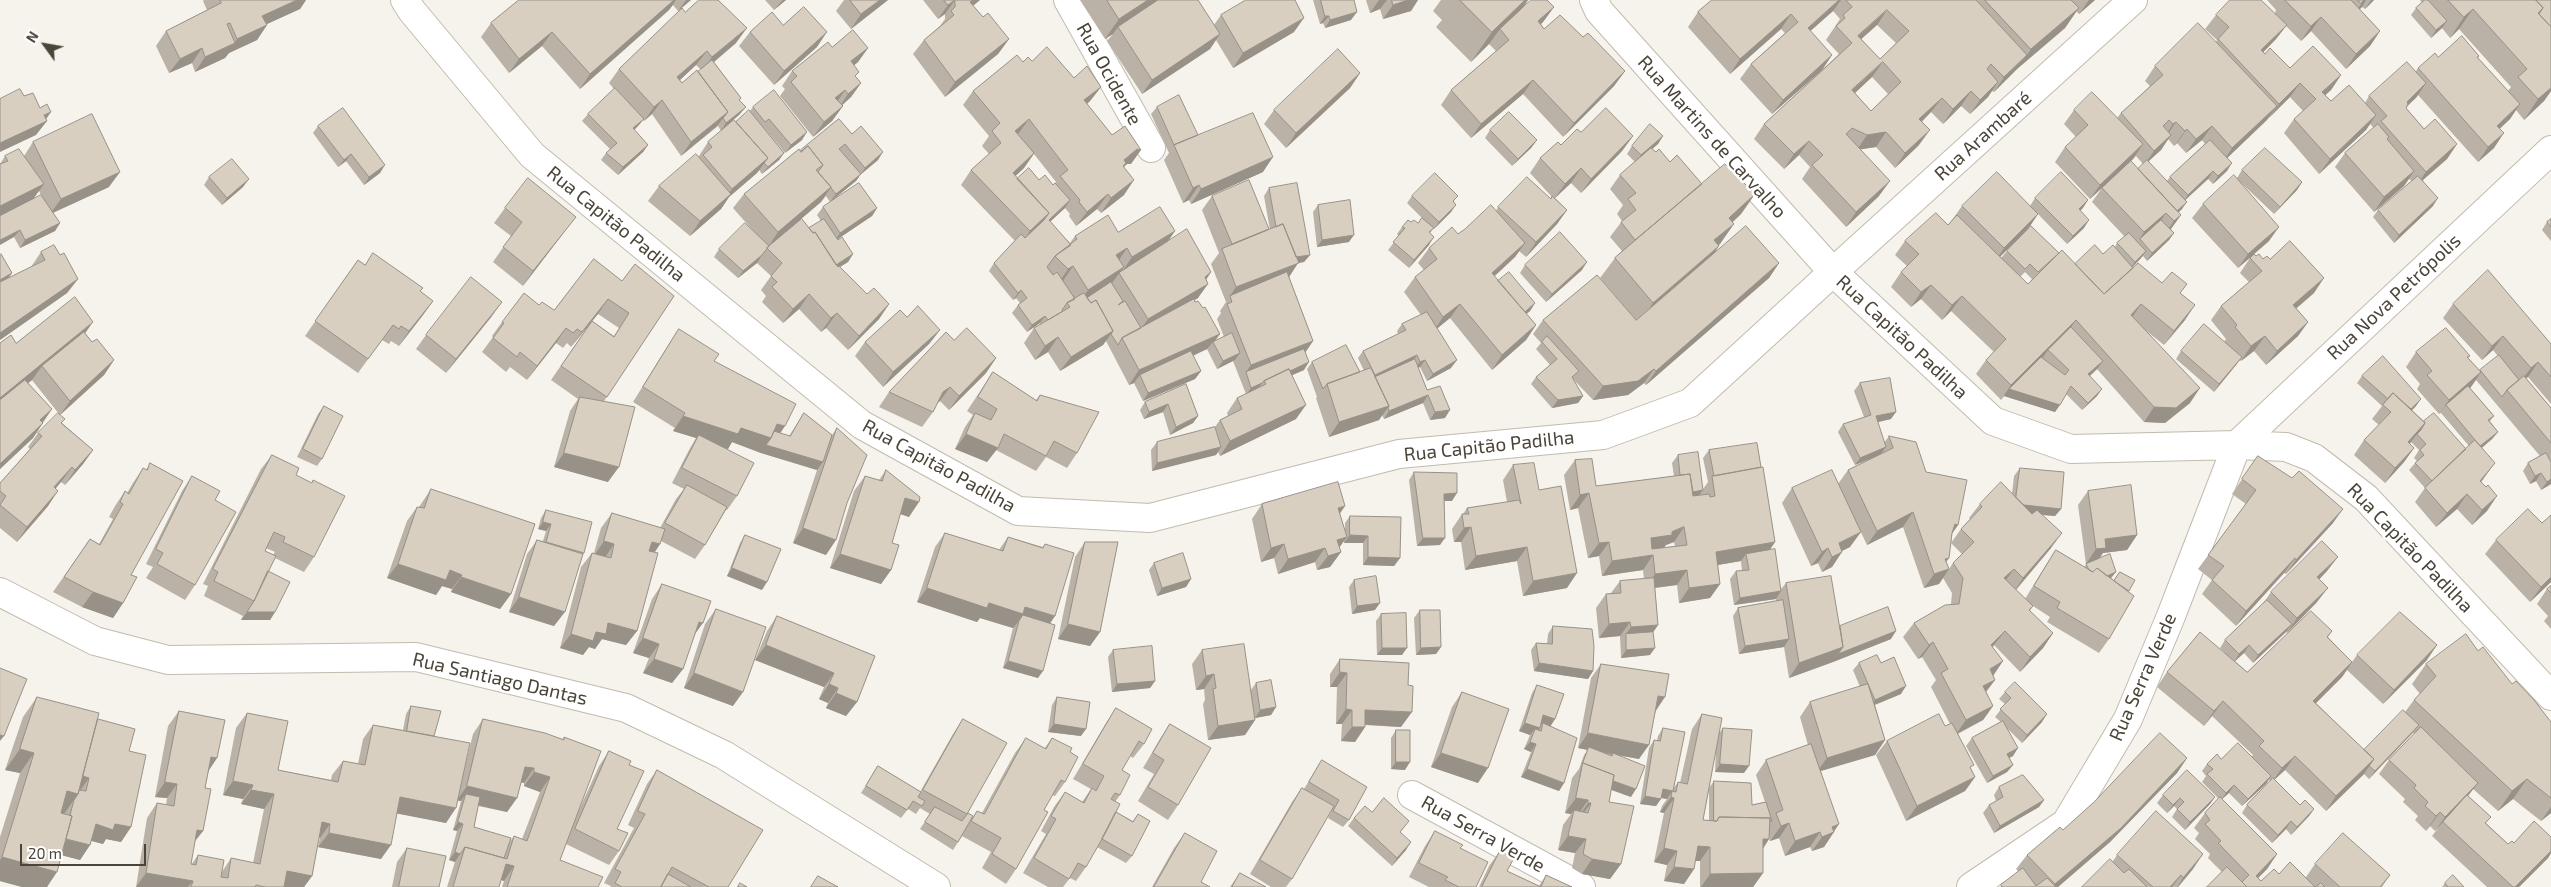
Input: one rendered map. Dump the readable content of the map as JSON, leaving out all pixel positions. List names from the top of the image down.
{
  "streets": {
    "street": [
      "Rua Ocidente",
      "Rua Arambaré",
      "Rua Martins de Carvalho",
      "Rua Capitão Padilha",
      "Rua Nova Petrópolis",
      "Rua Serra Verde",
      "Rua Santiago Dantas"
    ]
  },
  "crossings": [
    ["Rua Arambaré", "Rua Martins de Carvalho"],
    ["Rua Arambaré", "Rua Capitão Padilha"],
    ["Rua Martins de Carvalho", "Rua Capitão Padilha"],
    ["Rua Capitão Padilha", "Rua Nova Petrópolis"],
    ["Rua Capitão Padilha", "Rua Serra Verde"],
    ["Rua Nova Petrópolis", "Rua Serra Verde"]
  ],
  "scale_bar": "20 m",
  "north": "top left"
}
